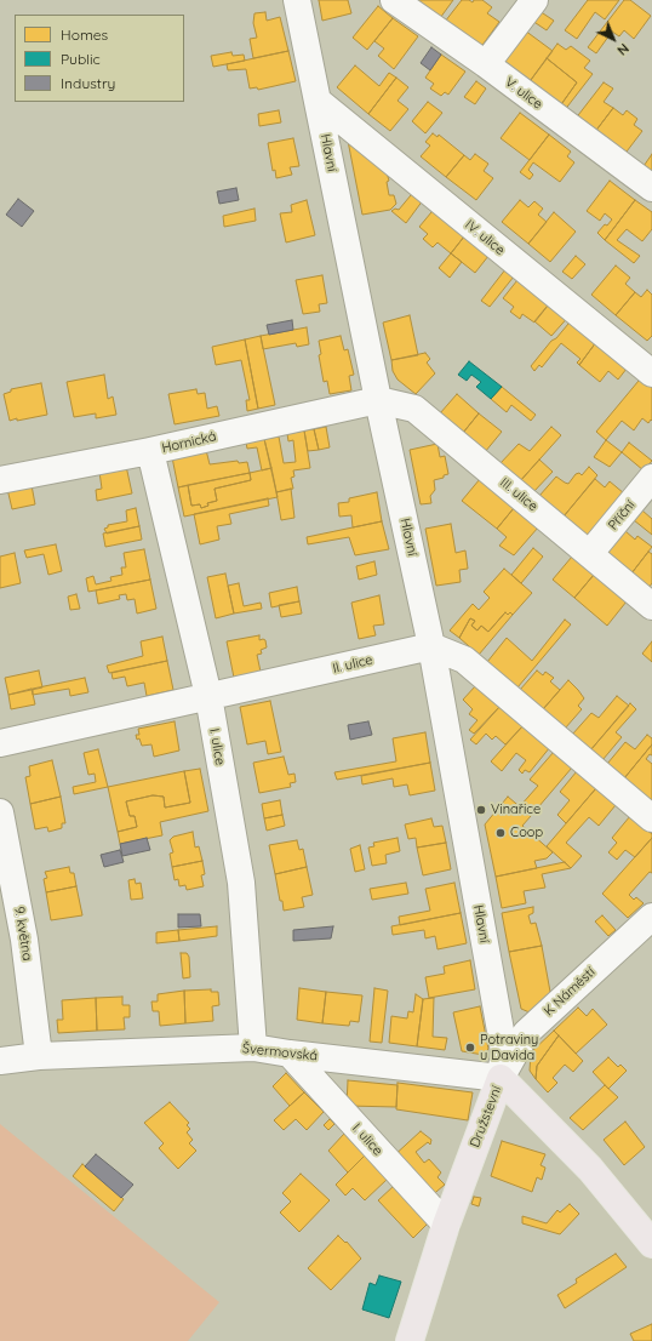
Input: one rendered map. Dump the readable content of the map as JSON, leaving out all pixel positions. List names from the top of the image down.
{
  "streets": {
    "main road": ["Družstevní"],
    "street": [
      "V. ulice",
      "Hlavní",
      "IV. ulice",
      "Hornická",
      "III. ulice",
      "Příční",
      "II. ulice",
      "I. ulice",
      "9. května",
      "K Náměstí",
      "Švermovská"
    ]
  },
  "crossings": [
    ["Hlavní", "IV. ulice"],
    ["Hlavní", "Hornická"],
    ["Hlavní", "III. ulice"],
    ["Hlavní", "II. ulice"],
    ["Hlavní", "K Náměstí"],
    ["Hlavní", "Švermovská"],
    ["Hlavní", "Družstevní"],
    ["Hornická", "III. ulice"],
    ["Hornická", "I. ulice"],
    ["III. ulice", "Příční"],
    ["II. ulice", "I. ulice"],
    ["I. ulice", "Švermovská"],
    ["I. ulice", "Družstevní"],
    ["9. května", "Švermovská"],
    ["K Náměstí", "Švermovská"],
    ["K Náměstí", "Družstevní"],
    ["Švermovská", "Družstevní"]
  ],
  "places": ["Vinařice", "Coop", "Potraviny u Davida"],
  "legend": ["Homes", "Public", "Industry"],
  "north": "bottom right"
}
